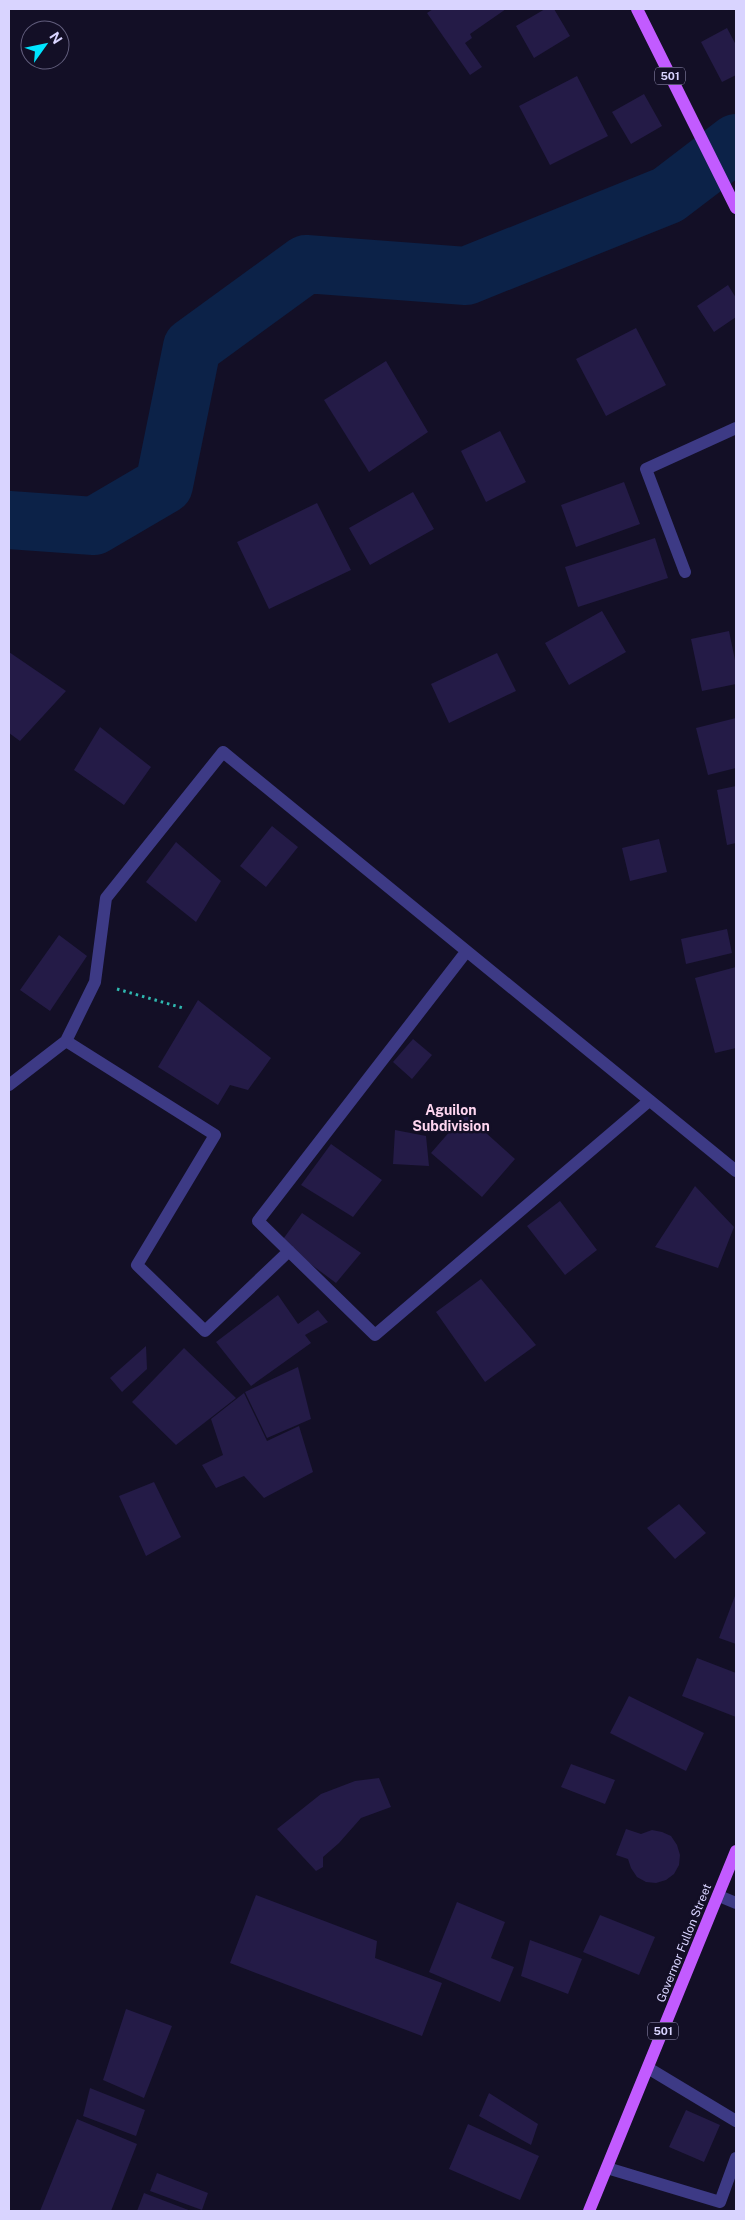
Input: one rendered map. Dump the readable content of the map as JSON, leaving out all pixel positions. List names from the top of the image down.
{
  "streets": {
    "main road": ["501", "Governor Fullon Street"]
  },
  "districts": ["Aguilon Subdivision"],
  "north": "top right"
}
